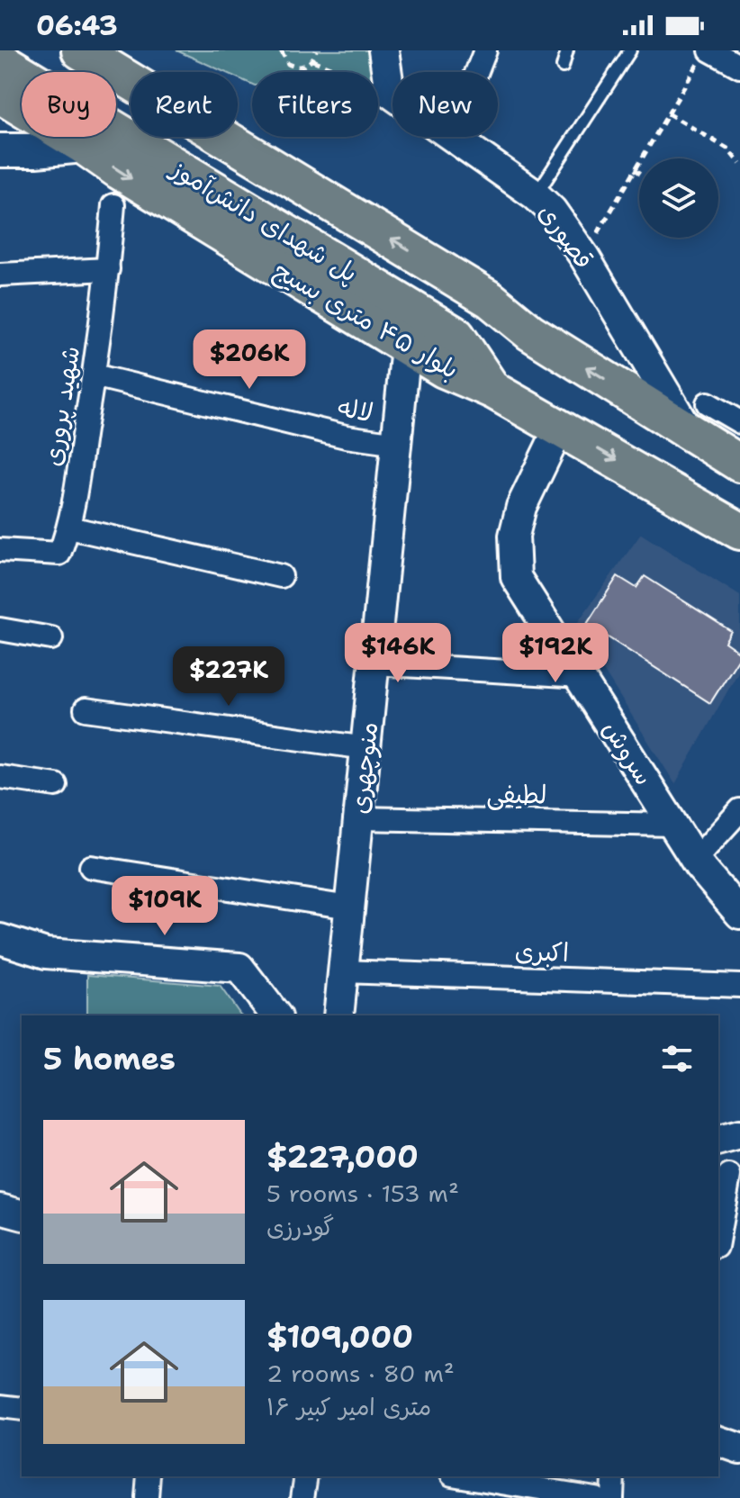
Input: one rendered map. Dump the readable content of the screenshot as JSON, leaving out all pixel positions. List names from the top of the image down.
{
  "streets": {
    "main road": ["پل شهدای دانش‌آموز", "بلوار ۴۵ متری بسیج"],
    "street": [
      "قصوری",
      "شهید پروری",
      "لاله",
      "سروش",
      "منوچهری",
      "لطیفی",
      "اکبری"
    ]
  },
  "crossings": [
    ["بلوار ۴۵ متری بسیج", "سروش"],
    ["بلوار ۴۵ متری بسیج", "منوچهری"],
    ["شهید پروری", "لاله"],
    ["لاله", "منوچهری"],
    ["سروش", "لطیفی"],
    ["منوچهری", "لطیفی"],
    ["منوچهری", "اکبری"]
  ],
  "page": {
    "status": "06:43",
    "chip": [
      "Buy",
      "Rent",
      "Filters",
      "New"
    ],
    "price": [
      "$206K",
      "$146K",
      "$192K",
      "$227K",
      "$109K"
    ],
    "heading": "5 homes",
    "list": [
      {
        "name": "$227,000",
        "note": "5 rooms · 153 m² · گودرزی"
      },
      {
        "name": "$109,000",
        "note": "2 rooms · 80 m² · ۱۶ متری امیر کبیر"
      }
    ]
  }
}
